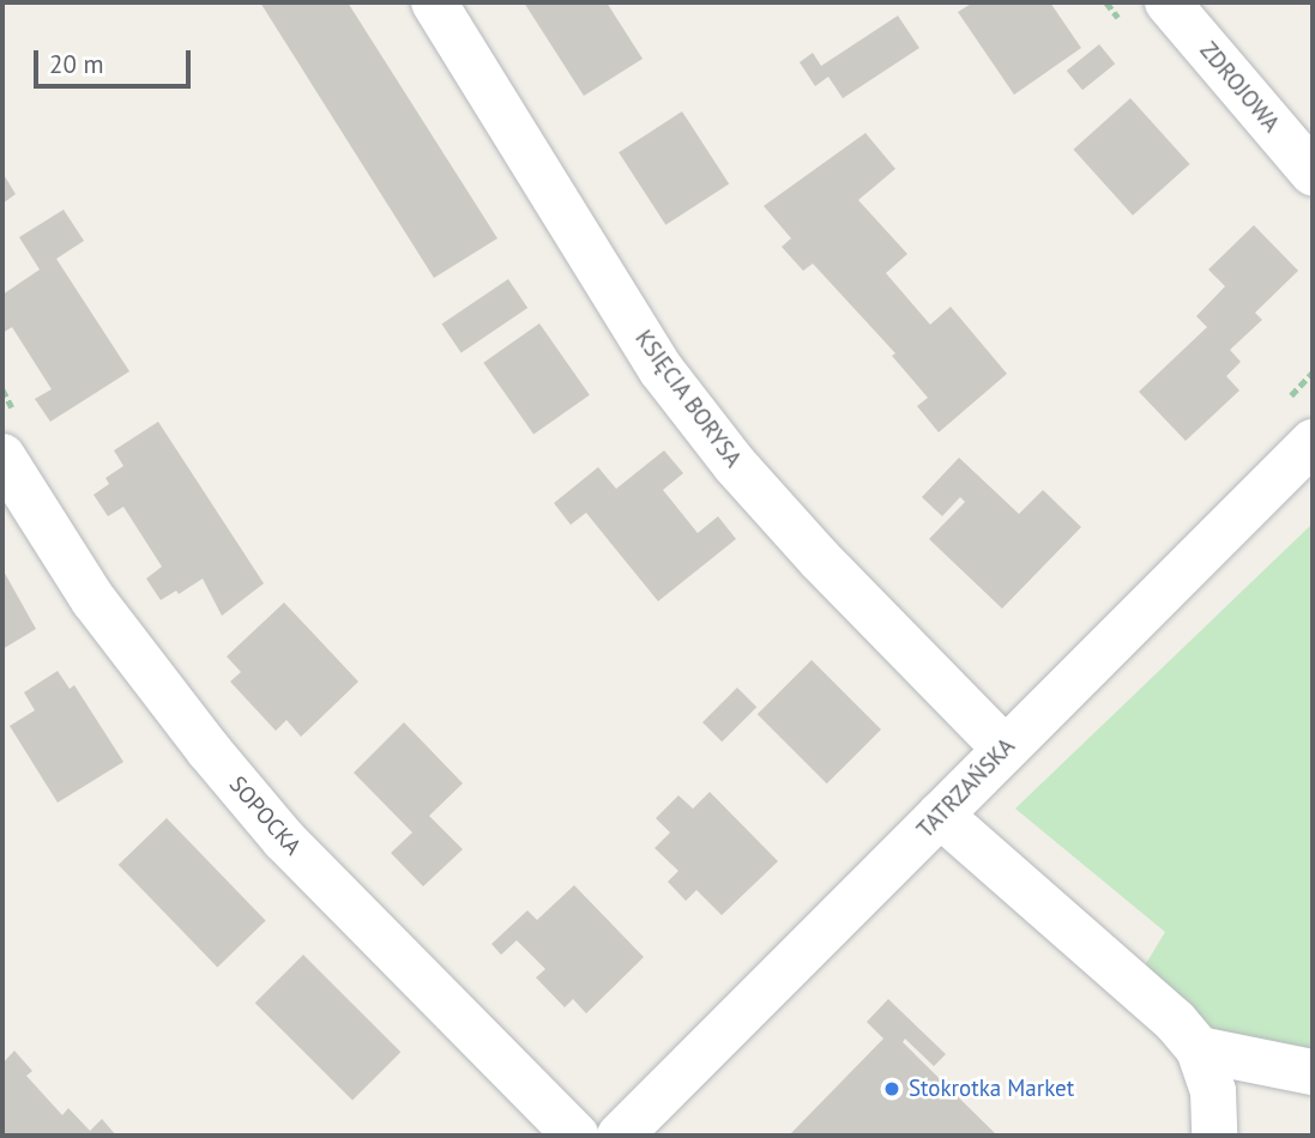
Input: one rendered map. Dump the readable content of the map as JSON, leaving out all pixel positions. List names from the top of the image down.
{
  "streets": {
    "street": [
      "ZDROJOWA",
      "KSIĘCIA BORYSA",
      "TATRZAŃSKA",
      "SOPOCKA"
    ]
  },
  "crossings": [
    ["KSIĘCIA BORYSA", "TATRZAŃSKA"]
  ],
  "places": ["Stokrotka Market"],
  "scale_bar": "20 m"
}
